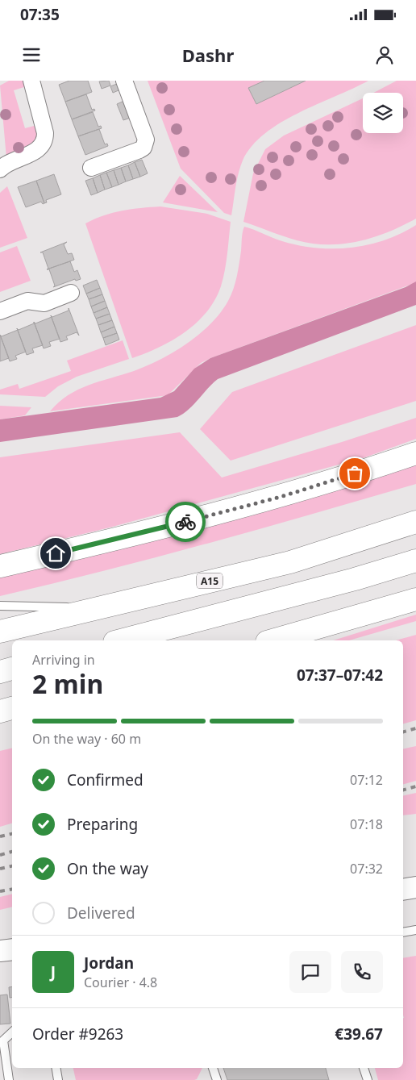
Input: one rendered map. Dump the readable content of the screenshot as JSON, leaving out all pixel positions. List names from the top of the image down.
{
  "streets": {
    "highway": ["A15"]
  },
  "page": {
    "status": "07:35",
    "header": "Dashr",
    "heading": ["2 min", "Arriving in", "07:37–07:42"],
    "panel": [
      "Jordan",
      "Courier · 4.8",
      "Order #9263",
      "€39.67"
    ],
    "bar": "On the way · 60 m",
    "list": [
      ["Confirmed", "07:12"],
      ["Preparing", "07:18"],
      ["On the way", "07:32"],
      "Delivered"
    ],
    "round": "J"
  }
}
